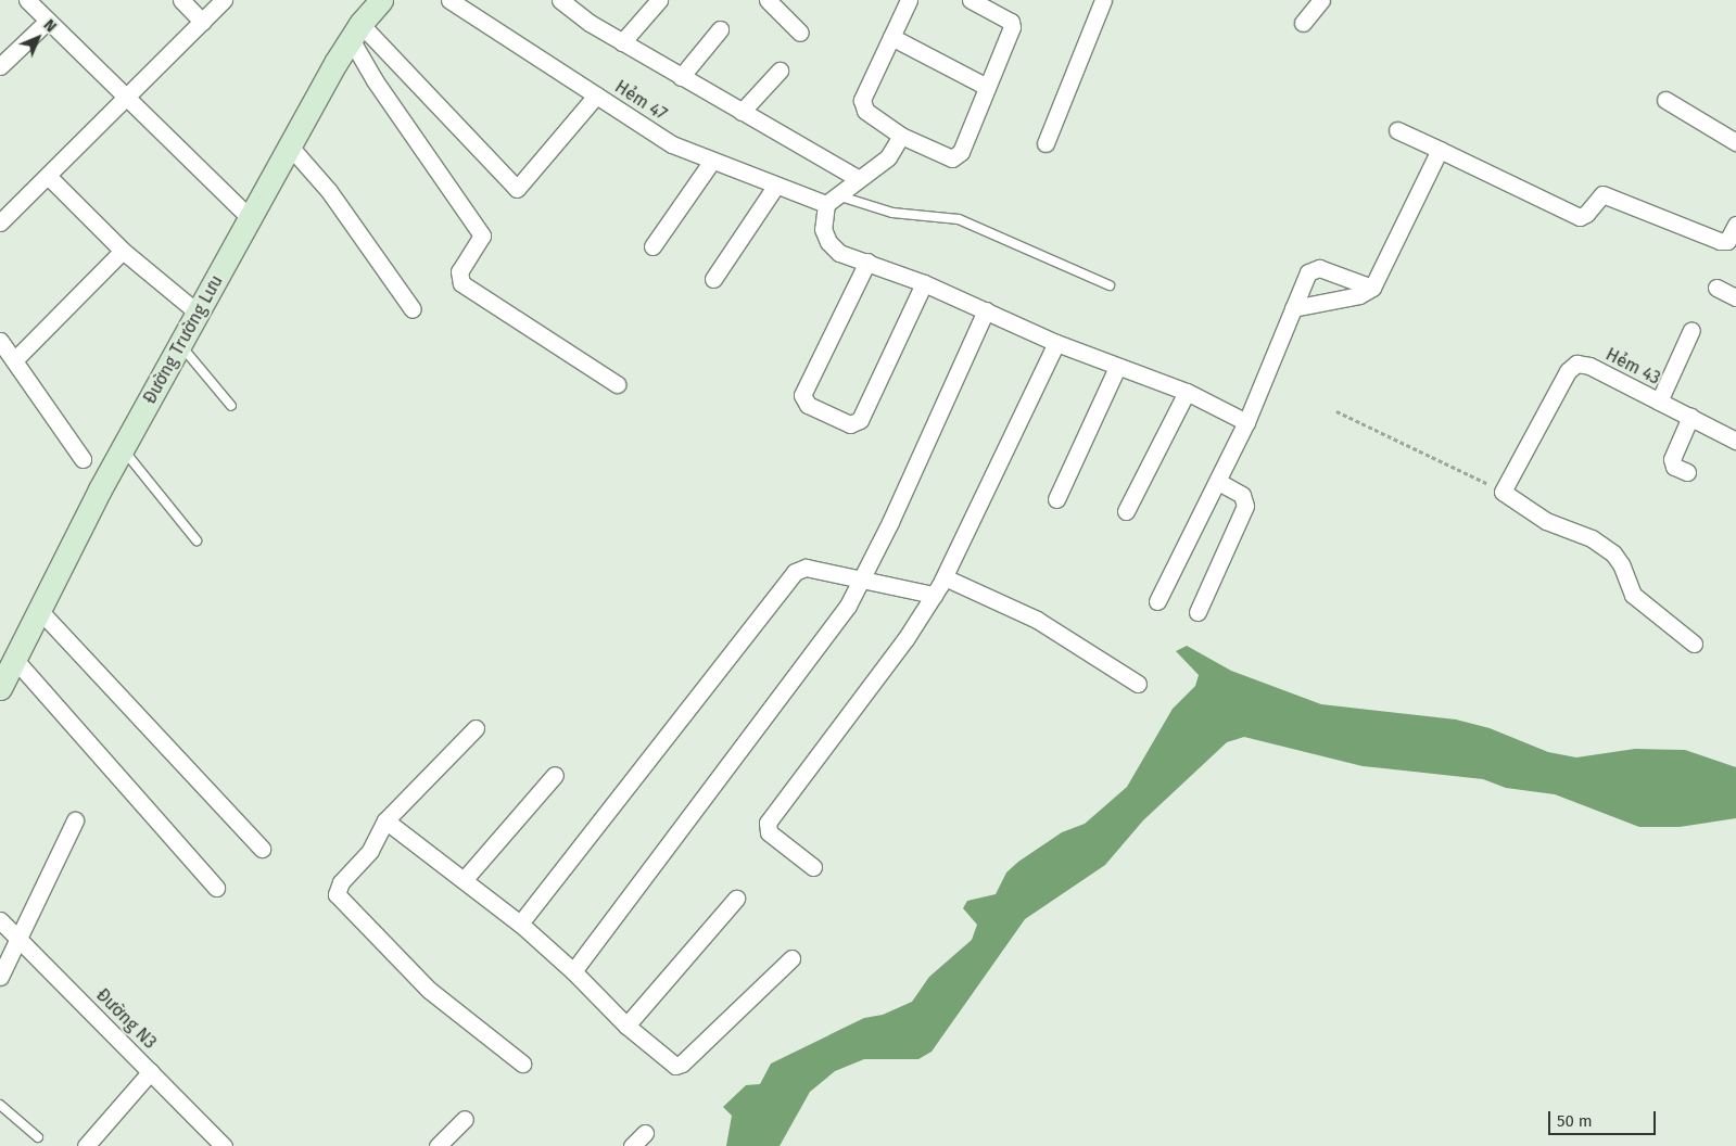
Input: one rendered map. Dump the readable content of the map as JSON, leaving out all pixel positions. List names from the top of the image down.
{
  "streets": {
    "street": [
      "Hẻm 47",
      "Đường Trường Lưu",
      "Hẻm 43",
      "Đường N3"
    ]
  },
  "scale_bar": "50 m",
  "north": "top right"
}
